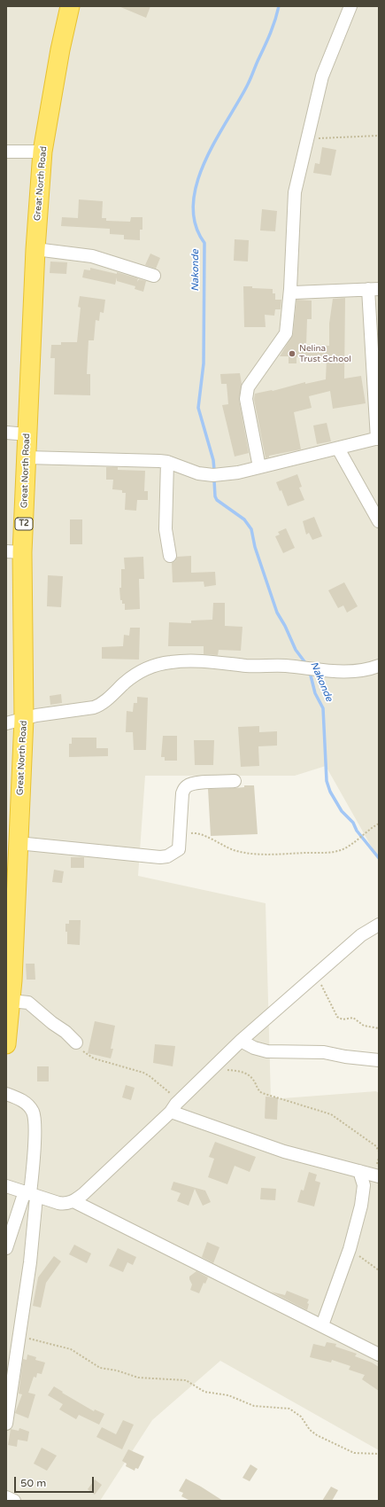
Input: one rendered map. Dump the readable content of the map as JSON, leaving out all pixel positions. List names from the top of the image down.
{
  "streets": {
    "highway": ["Great North Road", "T2"]
  },
  "water": ["Nakonde"],
  "places": ["Nelina Trust School"],
  "scale_bar": "50 m"
}
